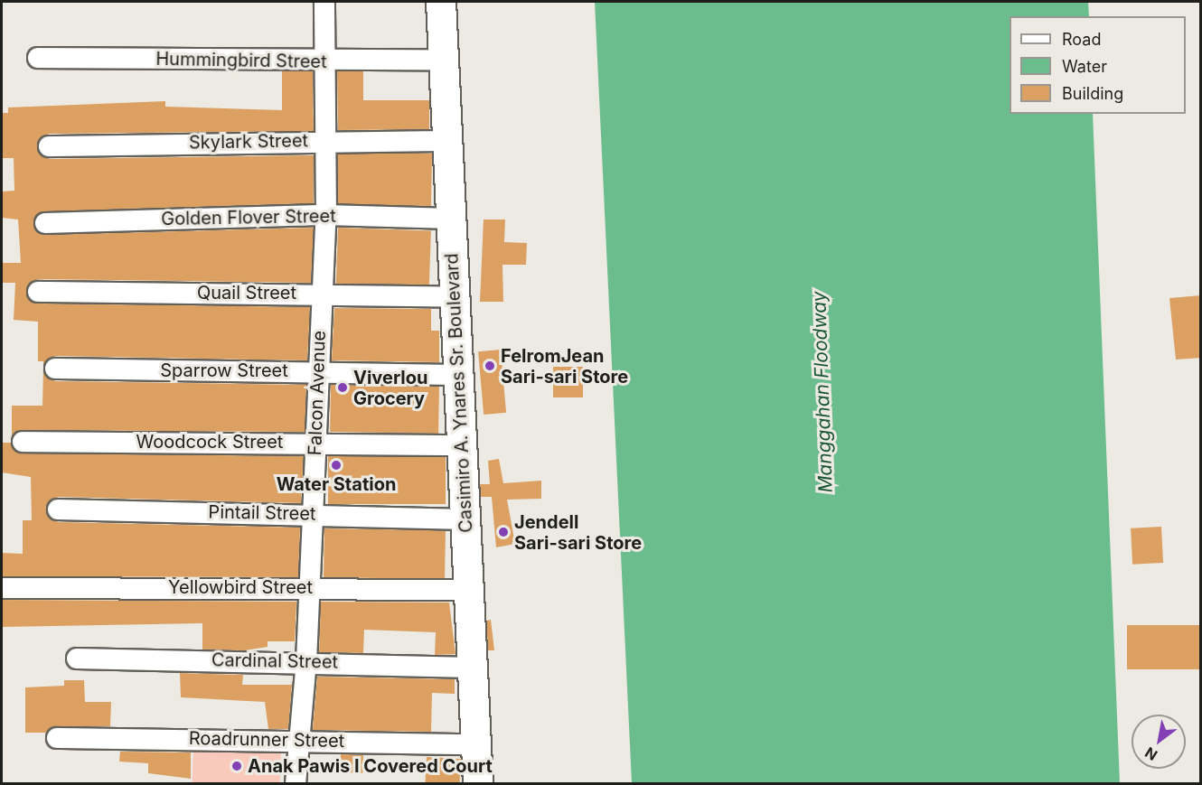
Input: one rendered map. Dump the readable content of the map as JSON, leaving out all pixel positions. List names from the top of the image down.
{
  "streets": {
    "main road": ["Casimiro A. Ynares Sr. Boulevard"],
    "street": [
      "Hummingbird Street",
      "Skylark Street",
      "Golden Flover Street",
      "Quail Street",
      "Sparrow Street",
      "Falcon Avenue",
      "Woodcock Street",
      "Pintail Street",
      "Yellowbird Street",
      "Cardinal Street",
      "Roadrunner Street"
    ]
  },
  "crossings": [
    ["Hummingbird Street", "Falcon Avenue"],
    ["Hummingbird Street", "Casimiro A. Ynares Sr. Boulevard"],
    ["Skylark Street", "Falcon Avenue"],
    ["Skylark Street", "Casimiro A. Ynares Sr. Boulevard"],
    ["Golden Flover Street", "Falcon Avenue"],
    ["Golden Flover Street", "Casimiro A. Ynares Sr. Boulevard"],
    ["Quail Street", "Falcon Avenue"],
    ["Quail Street", "Casimiro A. Ynares Sr. Boulevard"],
    ["Sparrow Street", "Falcon Avenue"],
    ["Sparrow Street", "Casimiro A. Ynares Sr. Boulevard"],
    ["Falcon Avenue", "Woodcock Street"],
    ["Falcon Avenue", "Pintail Street"],
    ["Falcon Avenue", "Yellowbird Street"],
    ["Falcon Avenue", "Cardinal Street"],
    ["Falcon Avenue", "Roadrunner Street"],
    ["Casimiro A. Ynares Sr. Boulevard", "Woodcock Street"],
    ["Casimiro A. Ynares Sr. Boulevard", "Pintail Street"],
    ["Casimiro A. Ynares Sr. Boulevard", "Yellowbird Street"],
    ["Casimiro A. Ynares Sr. Boulevard", "Cardinal Street"],
    ["Casimiro A. Ynares Sr. Boulevard", "Roadrunner Street"]
  ],
  "water": ["Manggahan Floodway"],
  "places": [
    "FelromJean Sari-sari Store",
    "Viverlou Grocery",
    "Water Station",
    "Jendell Sari-sari Store",
    "Anak Pawis Ⅰ Covered Court"
  ],
  "legend": ["Road", "Water", "Building"],
  "north": "bottom left"
}
